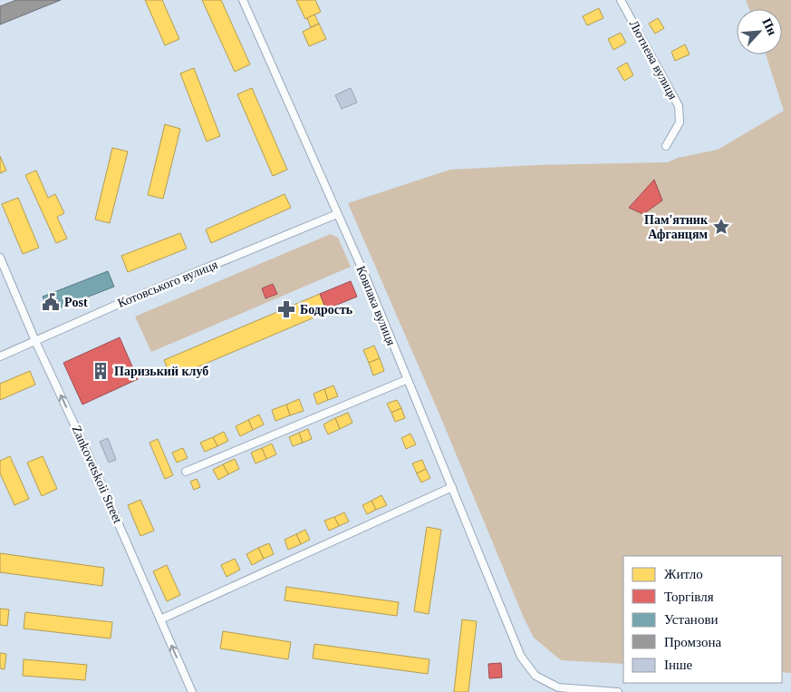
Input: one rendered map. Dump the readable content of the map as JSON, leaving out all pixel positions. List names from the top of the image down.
{
  "streets": {
    "street": [
      "Лютнева вулиця",
      "Котовського вулиця",
      "Ковпака вулиця",
      "Zankovetskoii Street"
    ]
  },
  "crossings": [
    ["Котовського вулиця", "Ковпака вулиця"],
    ["Котовського вулиця", "Zankovetskoii Street"]
  ],
  "one_way": ["Zankovetskoii Street"],
  "places": {
    "place": ["Пам'ятник Афганцям"],
    "public building": ["Post"],
    "pharmacy": ["Бодрость"],
    "building": ["Паризький клуб"]
  },
  "legend": [
    "Житло",
    "Торгівля",
    "Установи",
    "Промзона",
    "Інше"
  ],
  "north": "top right"
}
